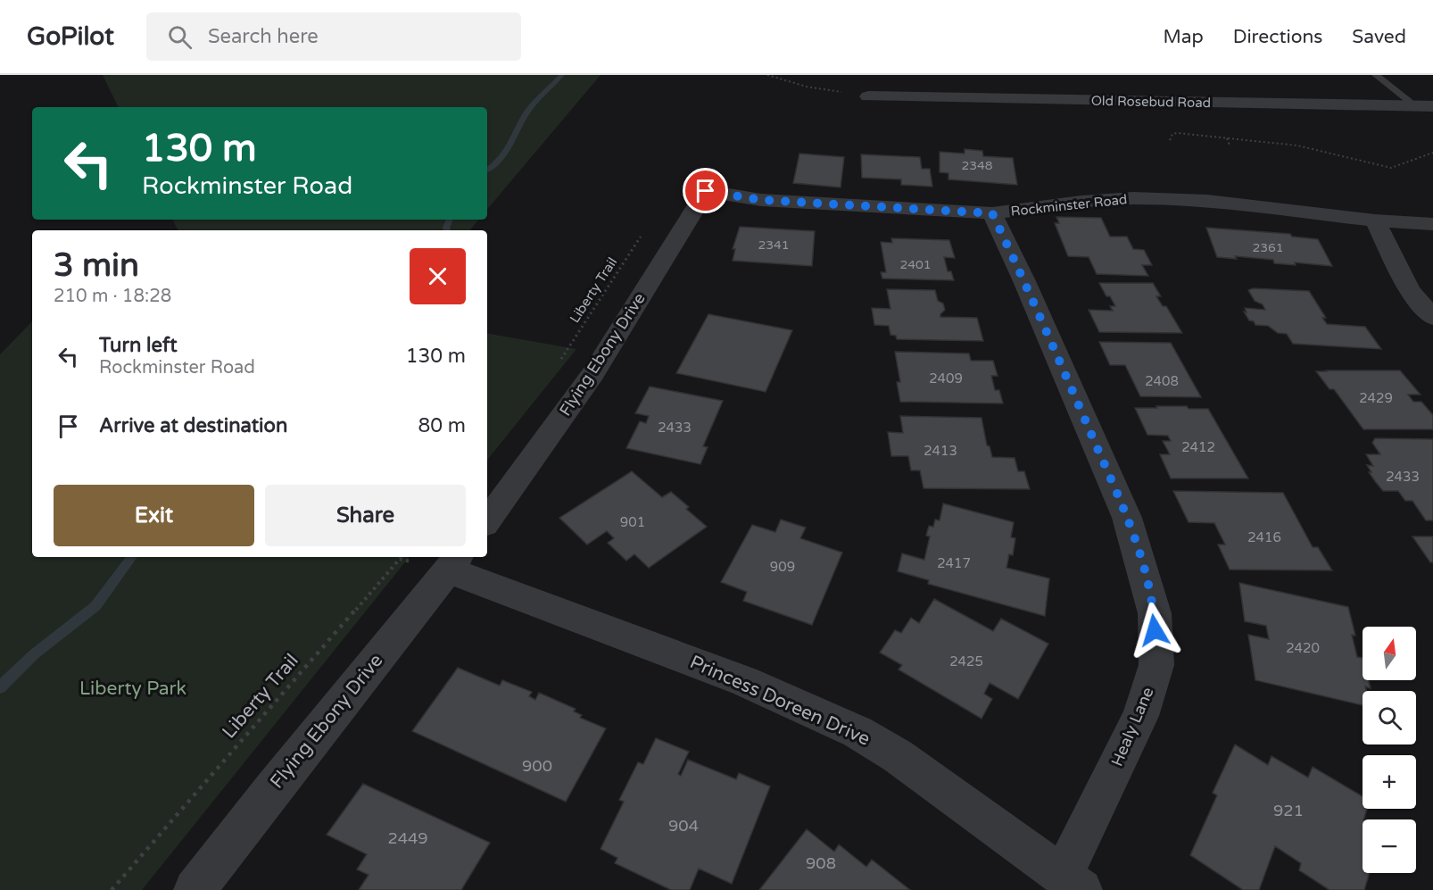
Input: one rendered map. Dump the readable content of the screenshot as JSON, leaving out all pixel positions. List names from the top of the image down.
{
  "streets": {
    "street": [
      "Old Rosebud Road",
      "Rockminster Road",
      "Flying Ebony Drive",
      "Princess Doreen Drive",
      "Healy Lane"
    ],
    "path": ["Liberty Trail"]
  },
  "crossings": [
    ["Rockminster Road", "Flying Ebony Drive"],
    ["Rockminster Road", "Healy Lane"],
    ["Liberty Trail", "Flying Ebony Drive"],
    ["Liberty Trail", "Princess Doreen Drive"],
    ["Flying Ebony Drive", "Princess Doreen Drive"],
    ["Princess Doreen Drive", "Healy Lane"]
  ],
  "parks": ["Liberty Park"],
  "house_numbers": [
    "2348",
    "2341",
    "2361",
    "2401",
    "2409",
    "2408",
    "2429",
    "2433",
    "2412",
    "2413",
    "2433",
    "901",
    "2416",
    "2417",
    "909",
    "2420",
    "2425",
    "900",
    "921",
    "904",
    "2449",
    "908"
  ],
  "north": "top",
  "page": {
    "header": "GoPilot",
    "search": "Search here",
    "nav": ["Map", "Directions", "Saved"],
    "turn": ["130 m", "Rockminster Road"],
    "heading": ["3 min", "210 m · 18:28"],
    "list": [
      {
        "name": "Turn left",
        "note": "Rockminster Road",
        "value": "130 m"
      },
      {
        "name": "Arrive at destination",
        "value": "80 m"
      }
    ],
    "buttons": ["Exit", "Share"],
    "map_buttons": ["+", "−"]
  }
}
